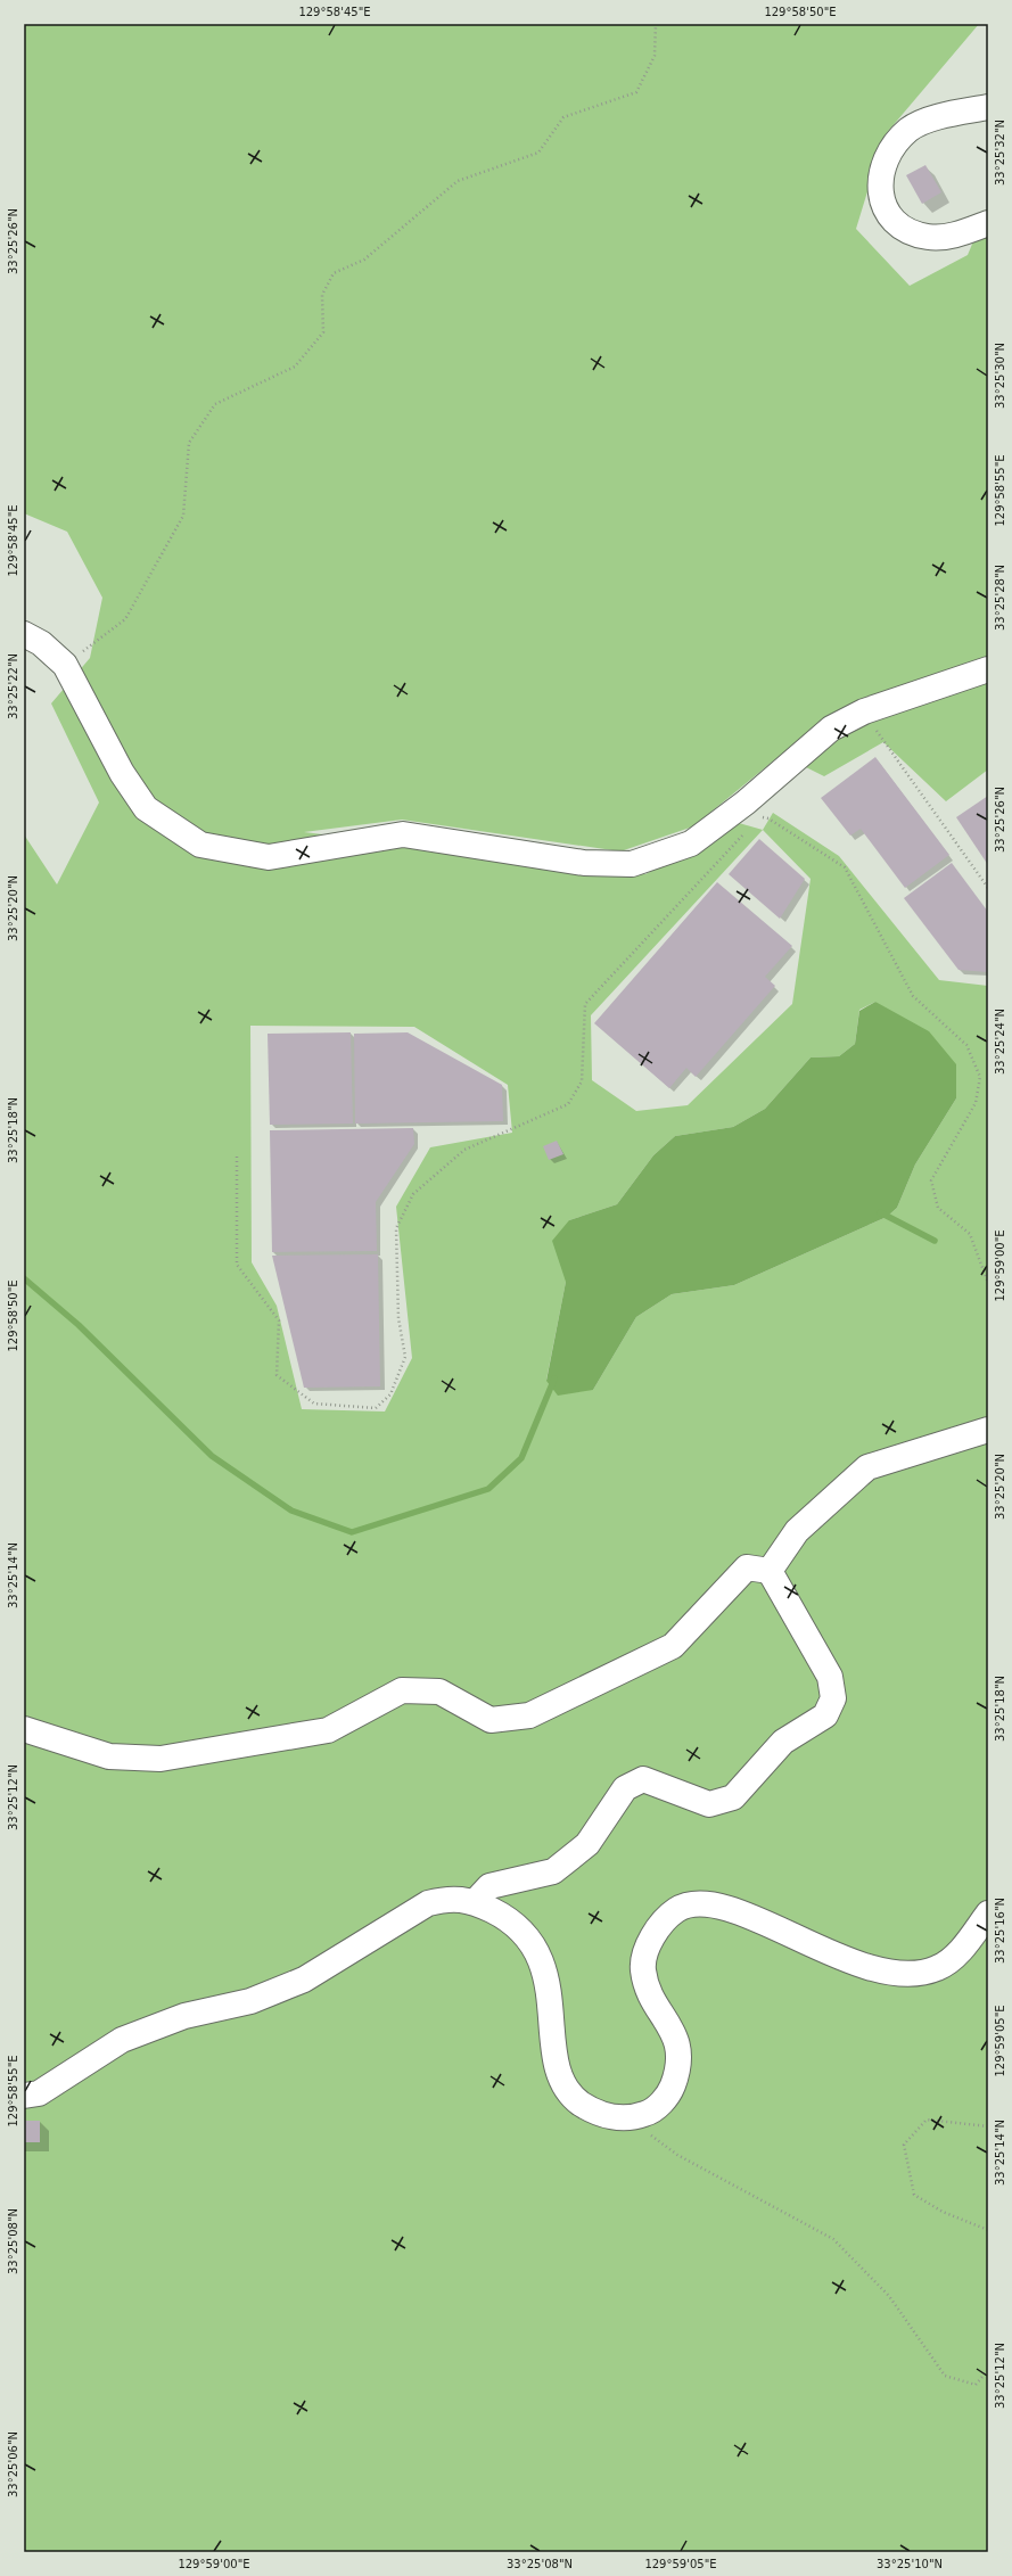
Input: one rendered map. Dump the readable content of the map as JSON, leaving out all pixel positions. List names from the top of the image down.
{
  "coordinates": [
    "129°58'45\"E",
    "129°58'50\"E",
    "33°25'32\"N",
    "33°25'26\"N",
    "33°25'30\"N",
    "129°58'55\"E",
    "33°25'28\"N",
    "33°25'22\"N",
    "33°25'20\"N",
    "33°25'24\"N",
    "33°25'18\"N",
    "129°59'00\"E",
    "33°25'14\"N",
    "33°25'12\"N",
    "33°25'16\"N",
    "129°59'05\"E",
    "33°25'08\"N",
    "33°25'06\"N",
    "33°25'10\"N"
  ]
}
